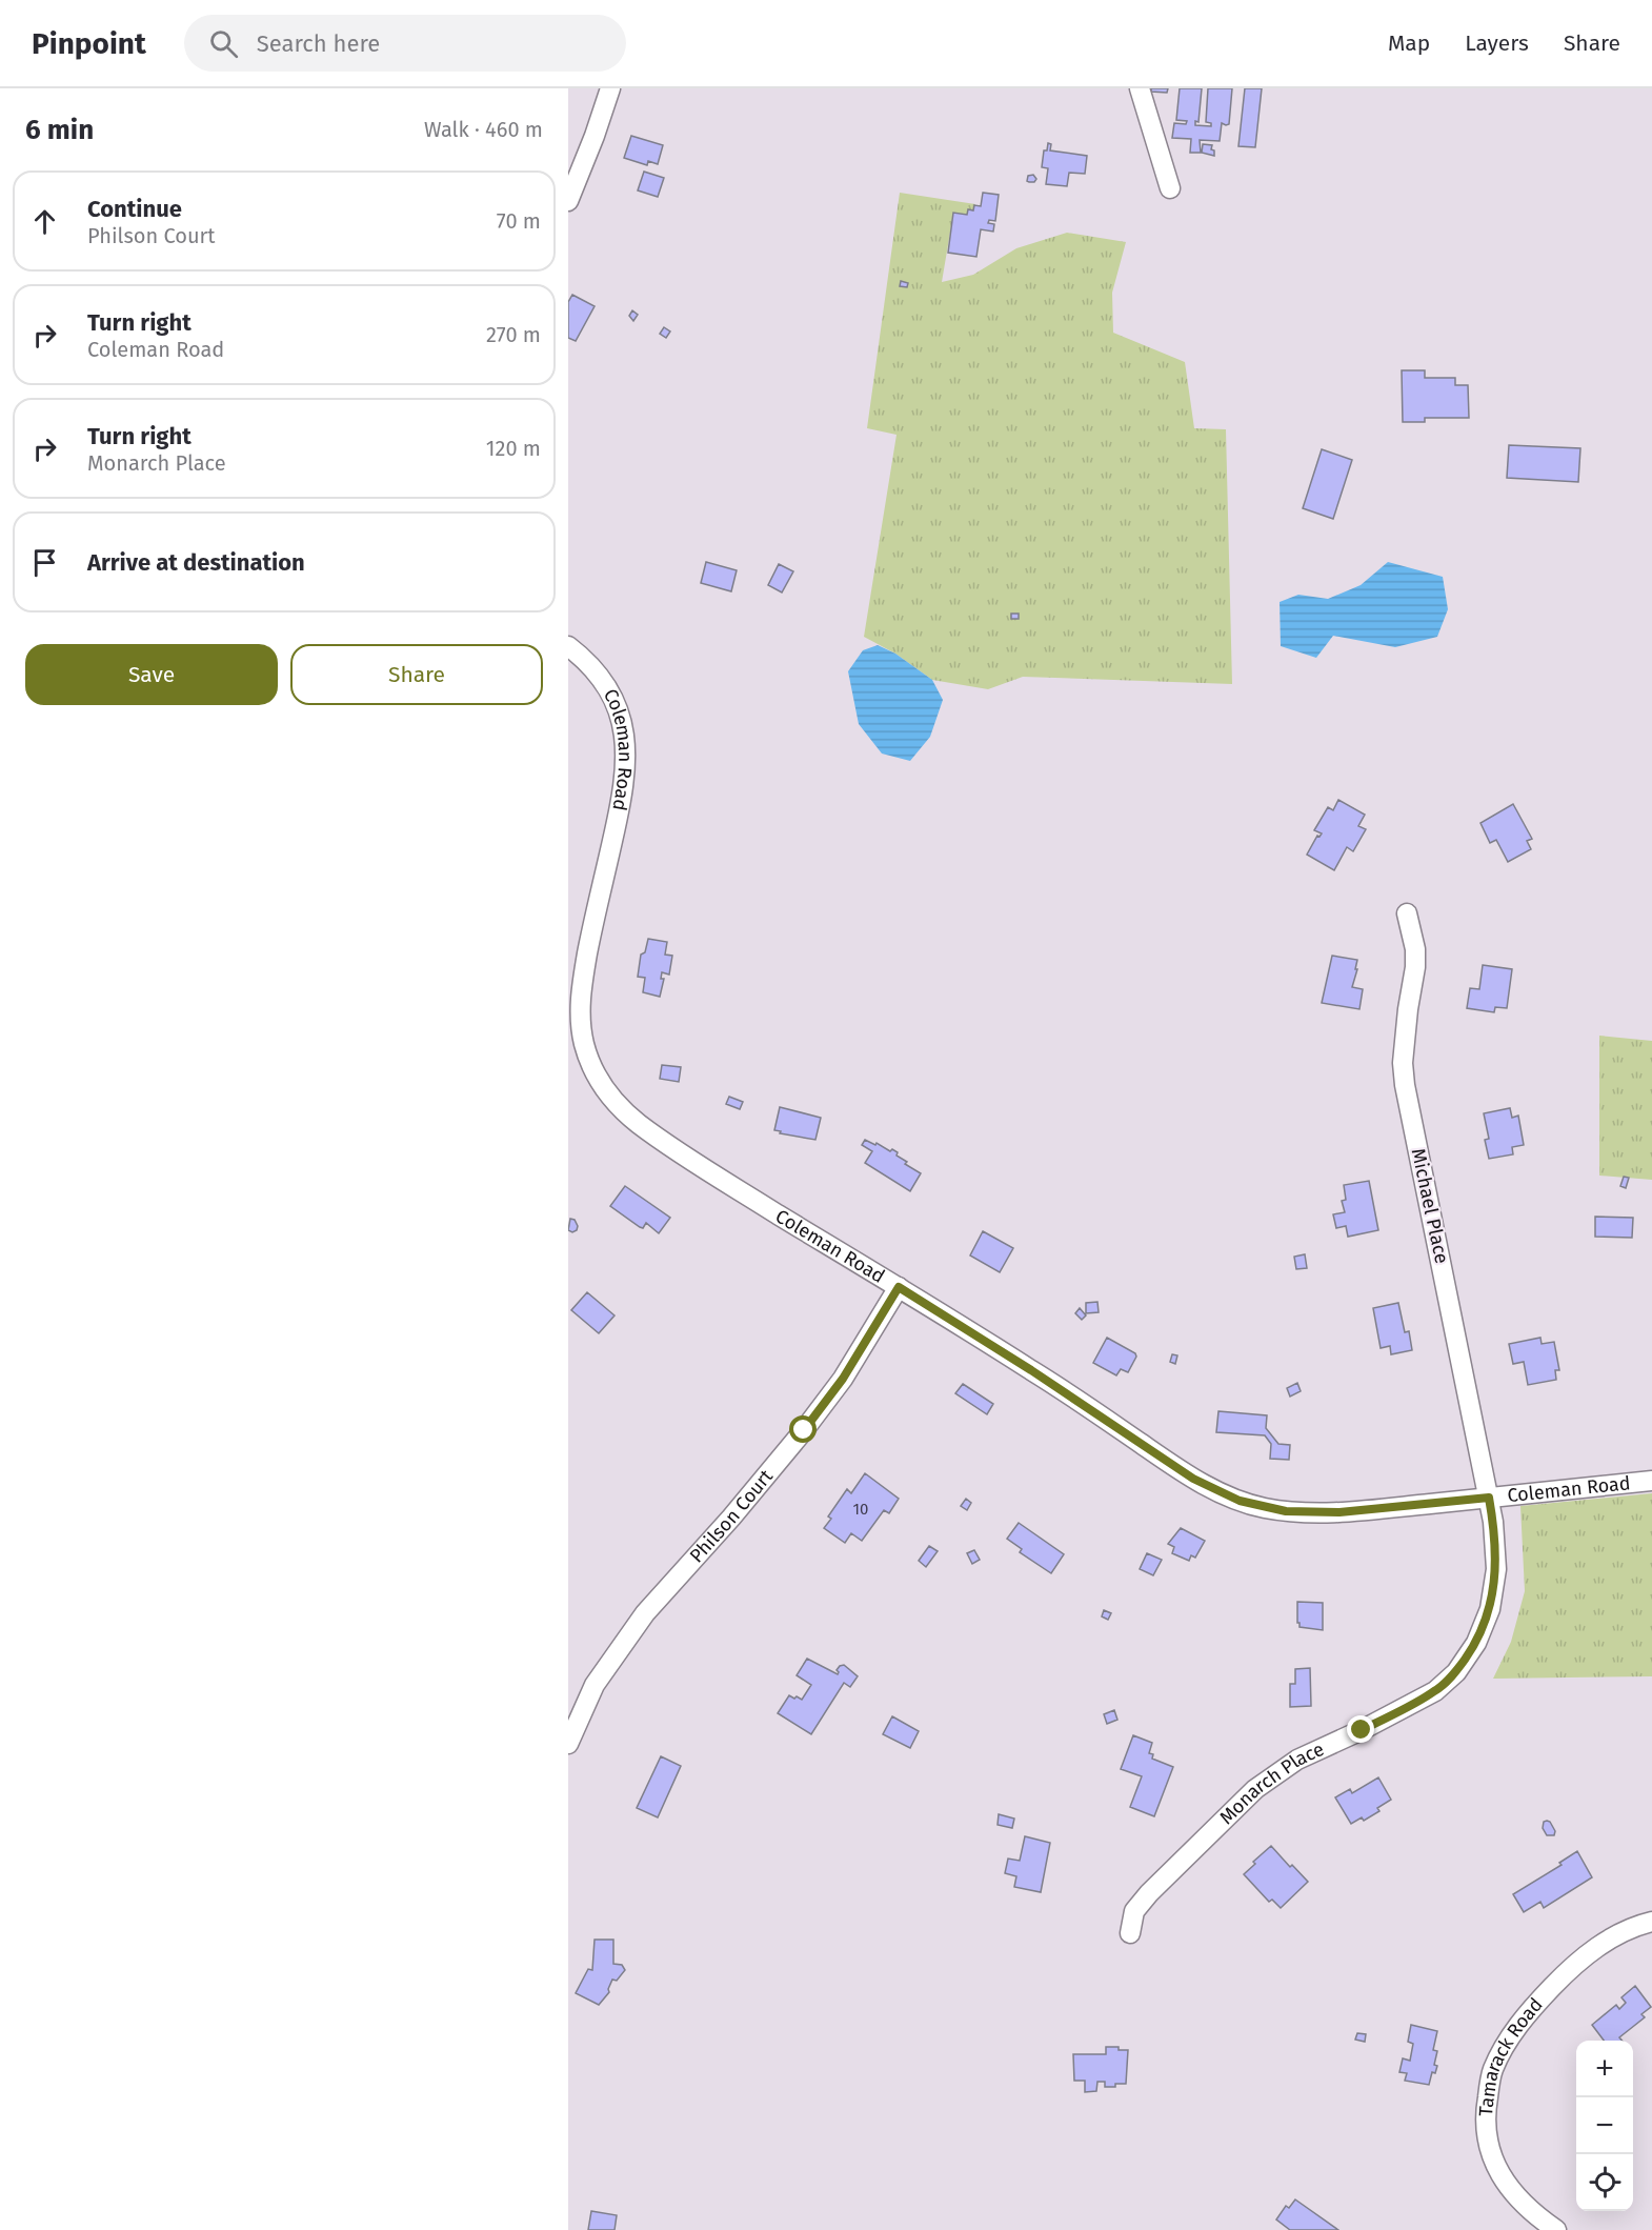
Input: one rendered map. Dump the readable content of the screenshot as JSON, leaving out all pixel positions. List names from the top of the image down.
{
  "streets": {
    "street": [
      "Coleman Road",
      "Michael Place",
      "Philson Court",
      "Monarch Place",
      "Tamarack Road"
    ]
  },
  "crossings": [
    ["Coleman Road", "Michael Place"],
    ["Coleman Road", "Philson Court"],
    ["Coleman Road", "Monarch Place"],
    ["Michael Place", "Monarch Place"]
  ],
  "house_numbers": ["10"],
  "page": {
    "header": "Pinpoint",
    "search": "Search here",
    "nav": ["Map", "Layers", "Share"],
    "heading": ["6 min", "Walk · 460 m"],
    "list": [
      ["Continue", "Philson Court", "70 m"],
      ["Turn right", "Coleman Road", "270 m"],
      ["Turn right", "Monarch Place", "120 m"],
      "Arrive at destination"
    ],
    "buttons": ["Save", "Share"],
    "map_buttons": ["+", "−"]
  }
}
